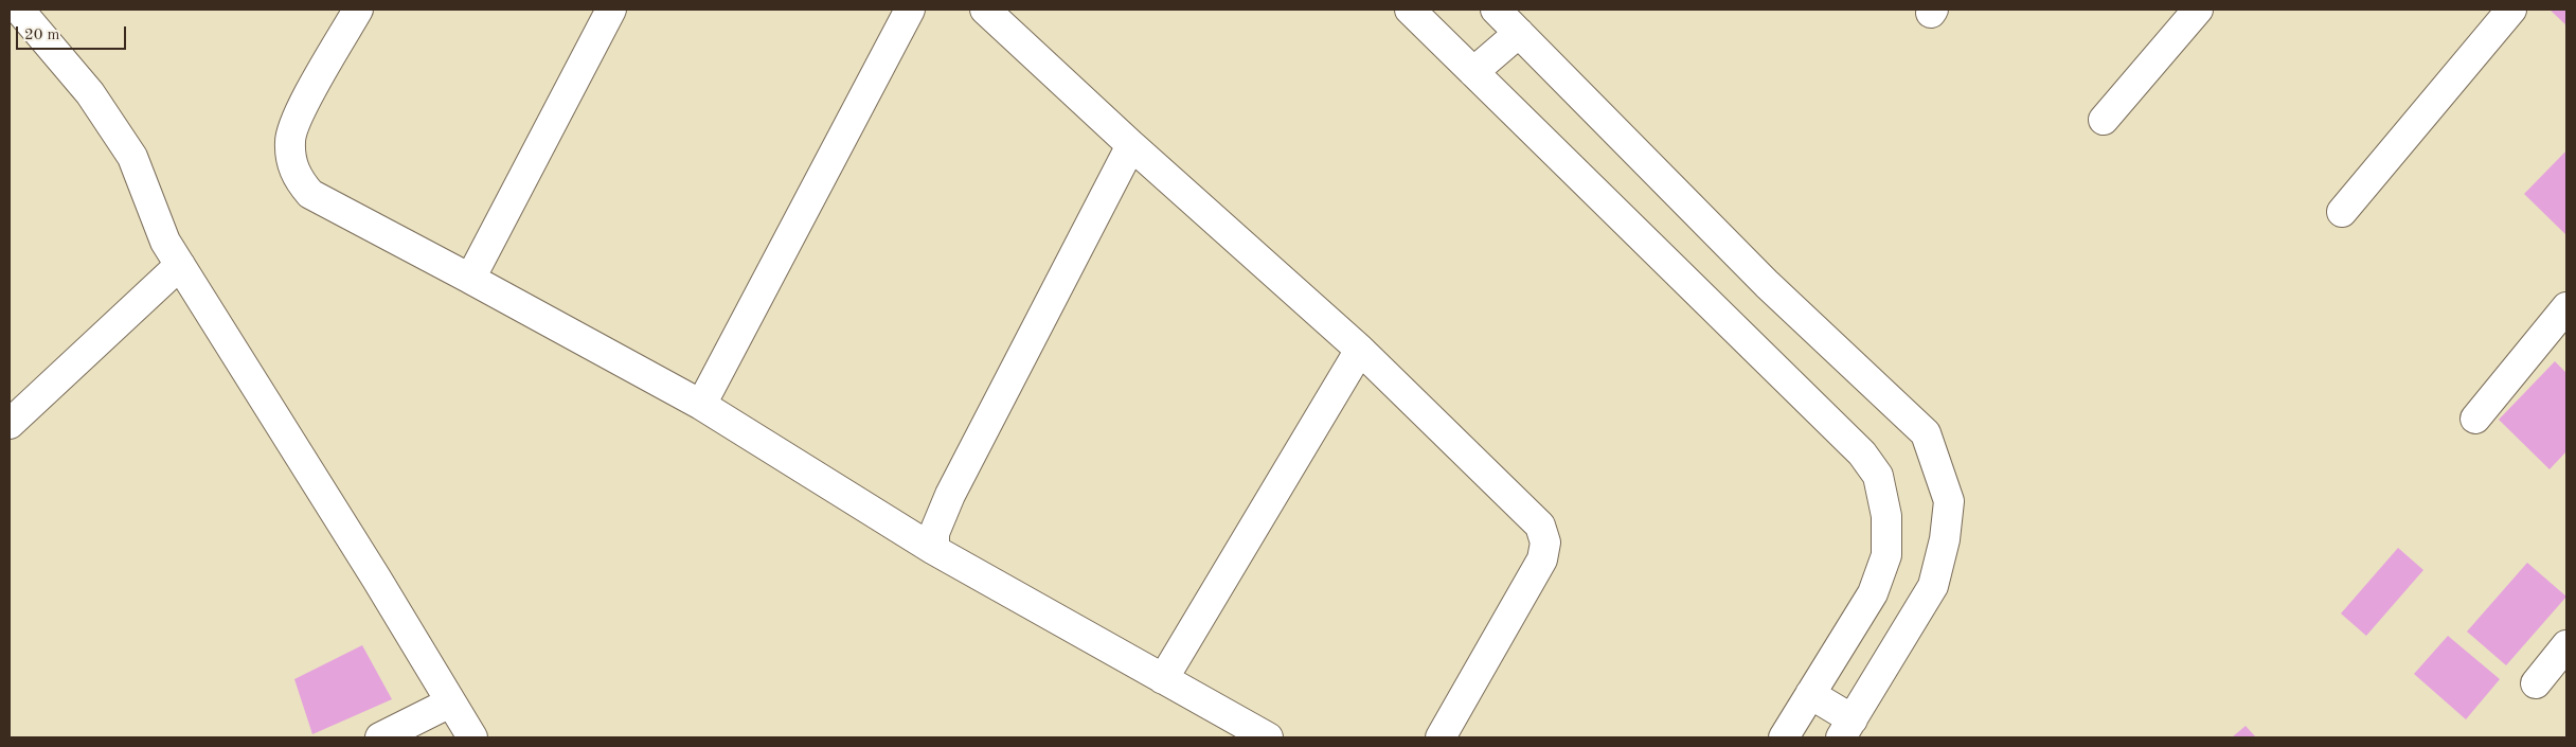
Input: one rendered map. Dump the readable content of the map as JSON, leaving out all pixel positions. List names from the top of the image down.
{
  "scale_bar": "20 m"
}
